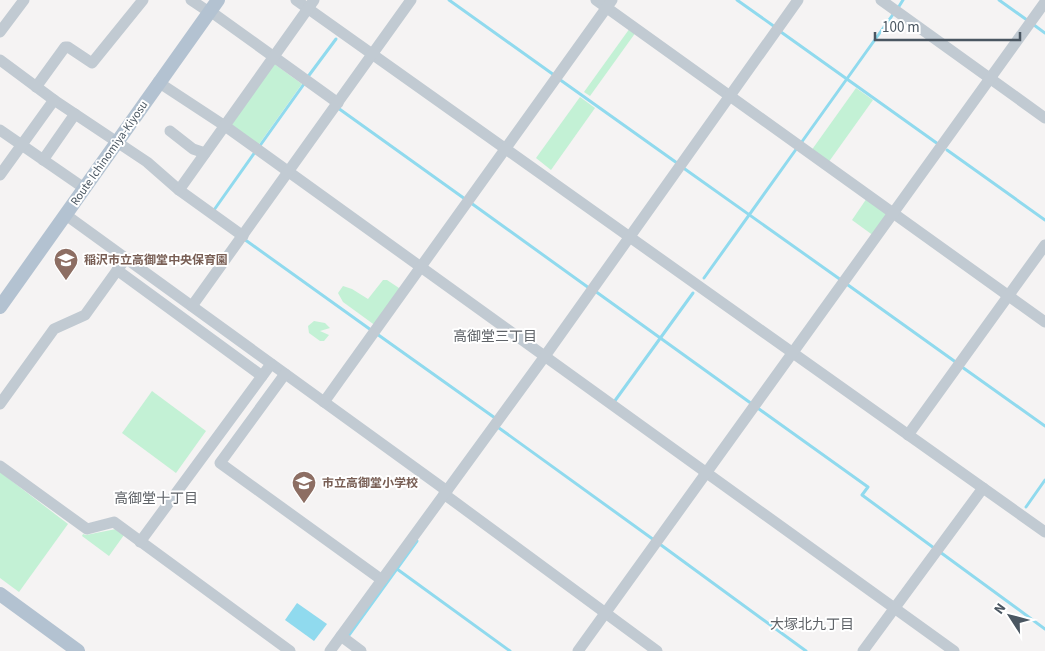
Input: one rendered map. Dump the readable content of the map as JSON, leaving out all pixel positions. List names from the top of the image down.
{
  "streets": {
    "main road": ["Route Ichinomiya-Kiyosu"]
  },
  "districts": ["高御堂三丁目", "高御堂十丁目", "大塚北九丁目"],
  "places": {
    "school or university": ["稲沢市立高御堂中央保育園", "市立高御堂小学校"]
  },
  "scale_bar": "100 m",
  "north": "top left"
}
